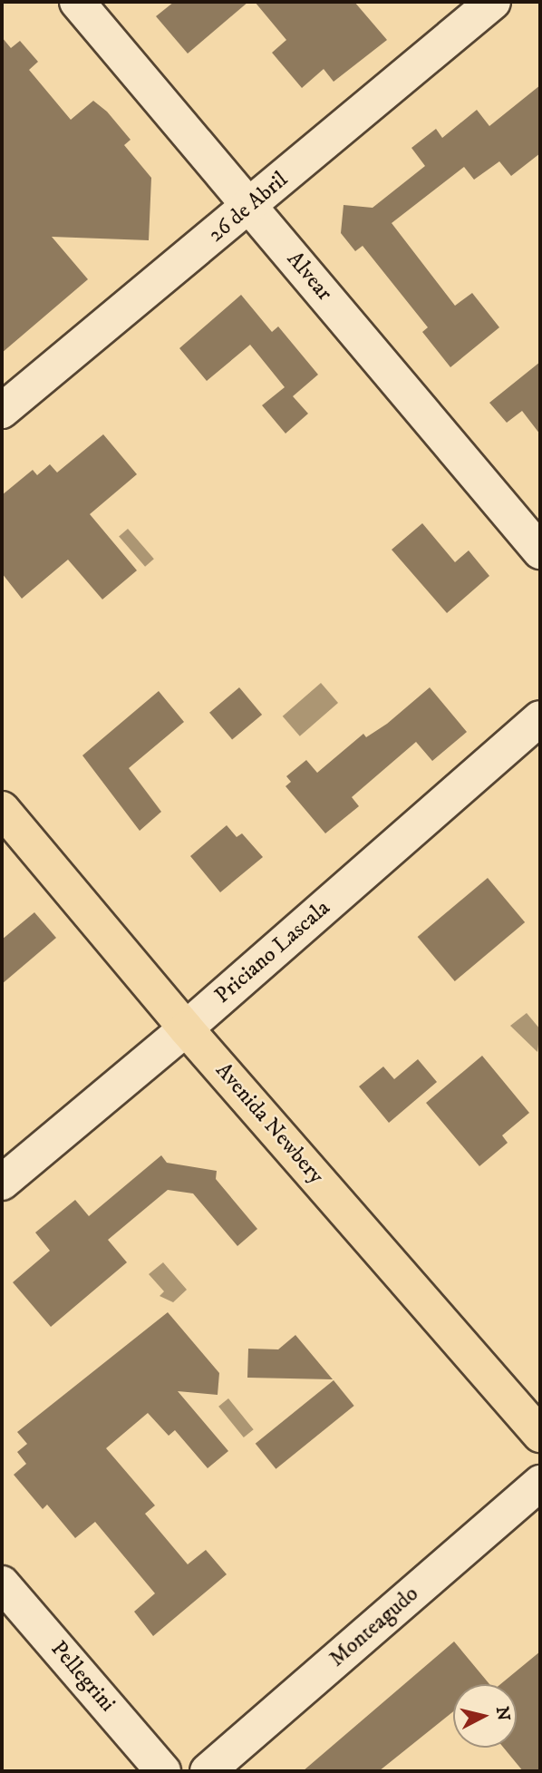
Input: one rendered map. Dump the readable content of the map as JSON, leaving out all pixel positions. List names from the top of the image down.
{
  "streets": {
    "main road": ["Avenida Newbery"],
    "street": [
      "26 de Abril",
      "Alvear",
      "Priciano Lascala",
      "Monteagudo",
      "Pellegrini"
    ]
  },
  "crossings": [
    ["26 de Abril", "Alvear"],
    ["Priciano Lascala", "Avenida Newbery"]
  ],
  "north": "right"
}
